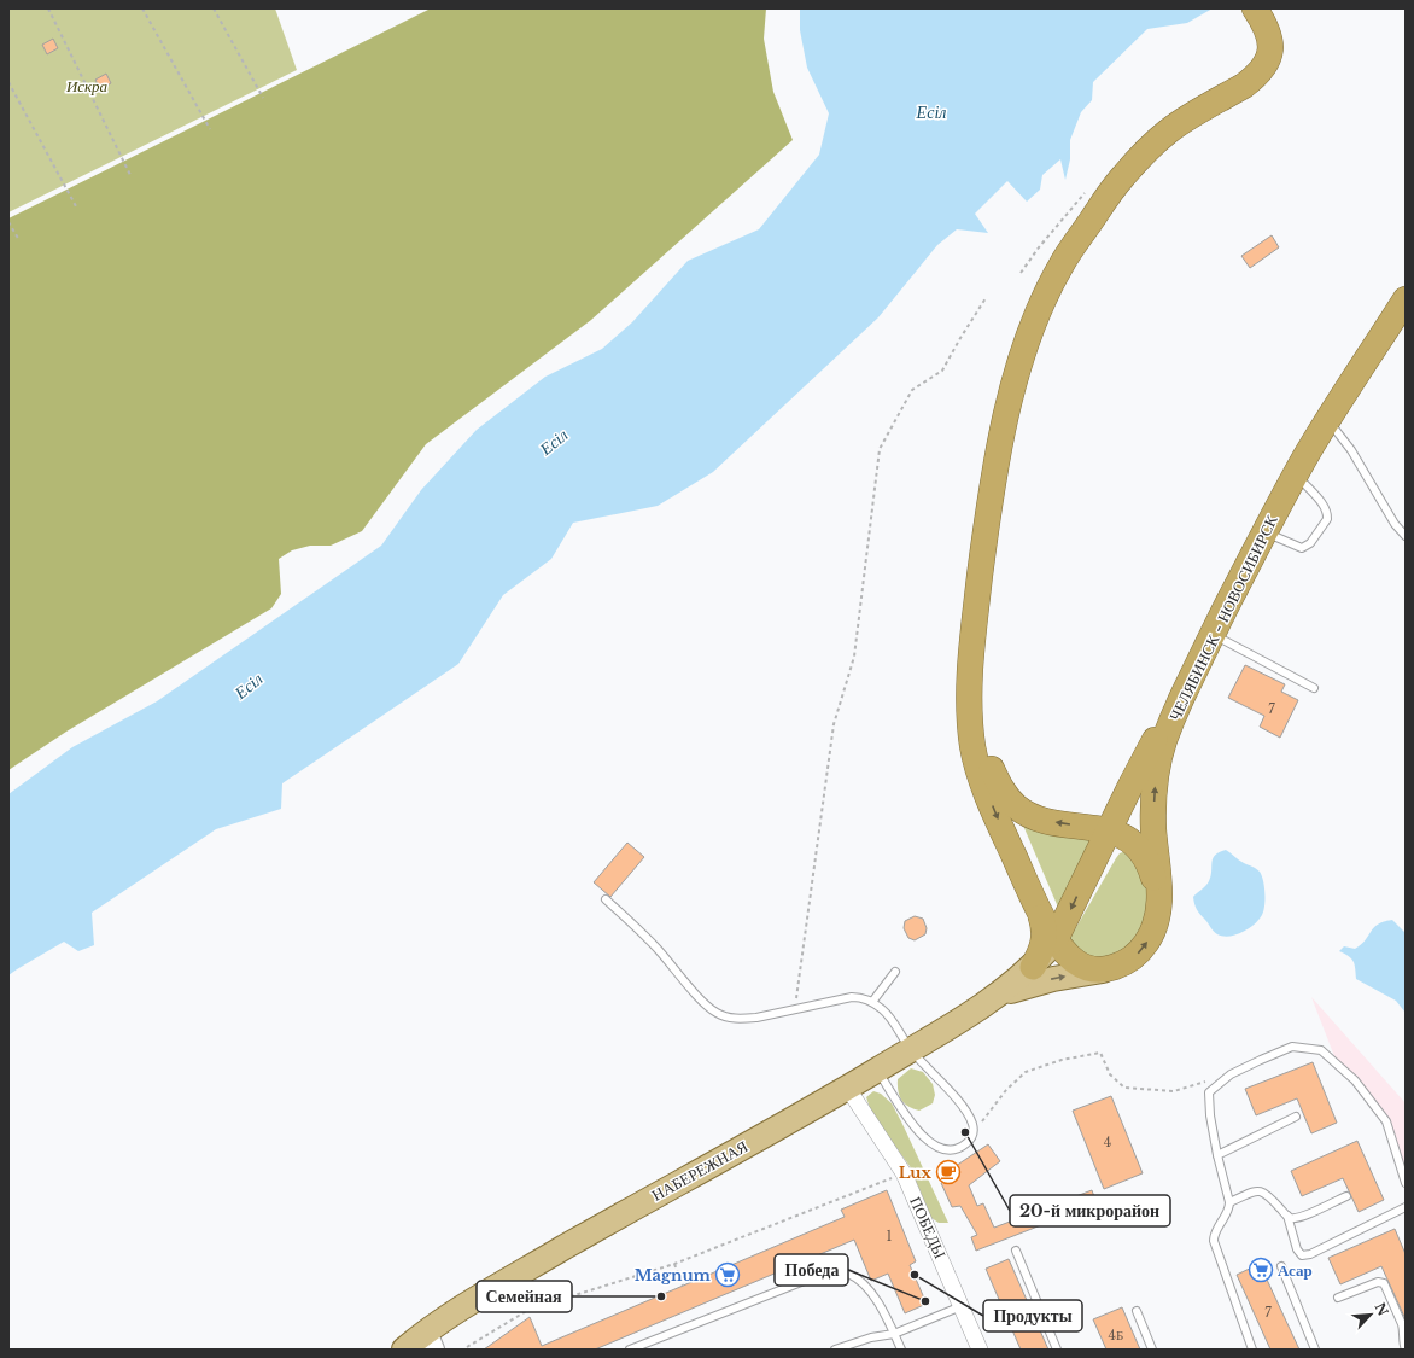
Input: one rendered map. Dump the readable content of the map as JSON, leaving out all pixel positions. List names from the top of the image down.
{
  "streets": {
    "highway": ["ЧЕЛЯБИНСК - НОВОСИБИРСК"],
    "main road": ["НАБЕРЕЖНАЯ"],
    "street": ["ПОБЕДЫ"]
  },
  "crossings": [
    ["ЧЕЛЯБИНСК - НОВОСИБИРСК", "НАБЕРЕЖНАЯ"],
    ["НАБЕРЕЖНАЯ", "ПОБЕДЫ"]
  ],
  "water": ["Есіл"],
  "parks": ["Искра"],
  "places": {
    "other": [
      "20-й микрорайон",
      "Продукты",
      "Семейная",
      "Победа"
    ],
    "cafe": ["Lux"],
    "supermarket": ["Асар", "Magnum"]
  },
  "house_numbers": [
    "7",
    "4",
    "1",
    "7",
    "4Б"
  ],
  "north": "top right"
}
